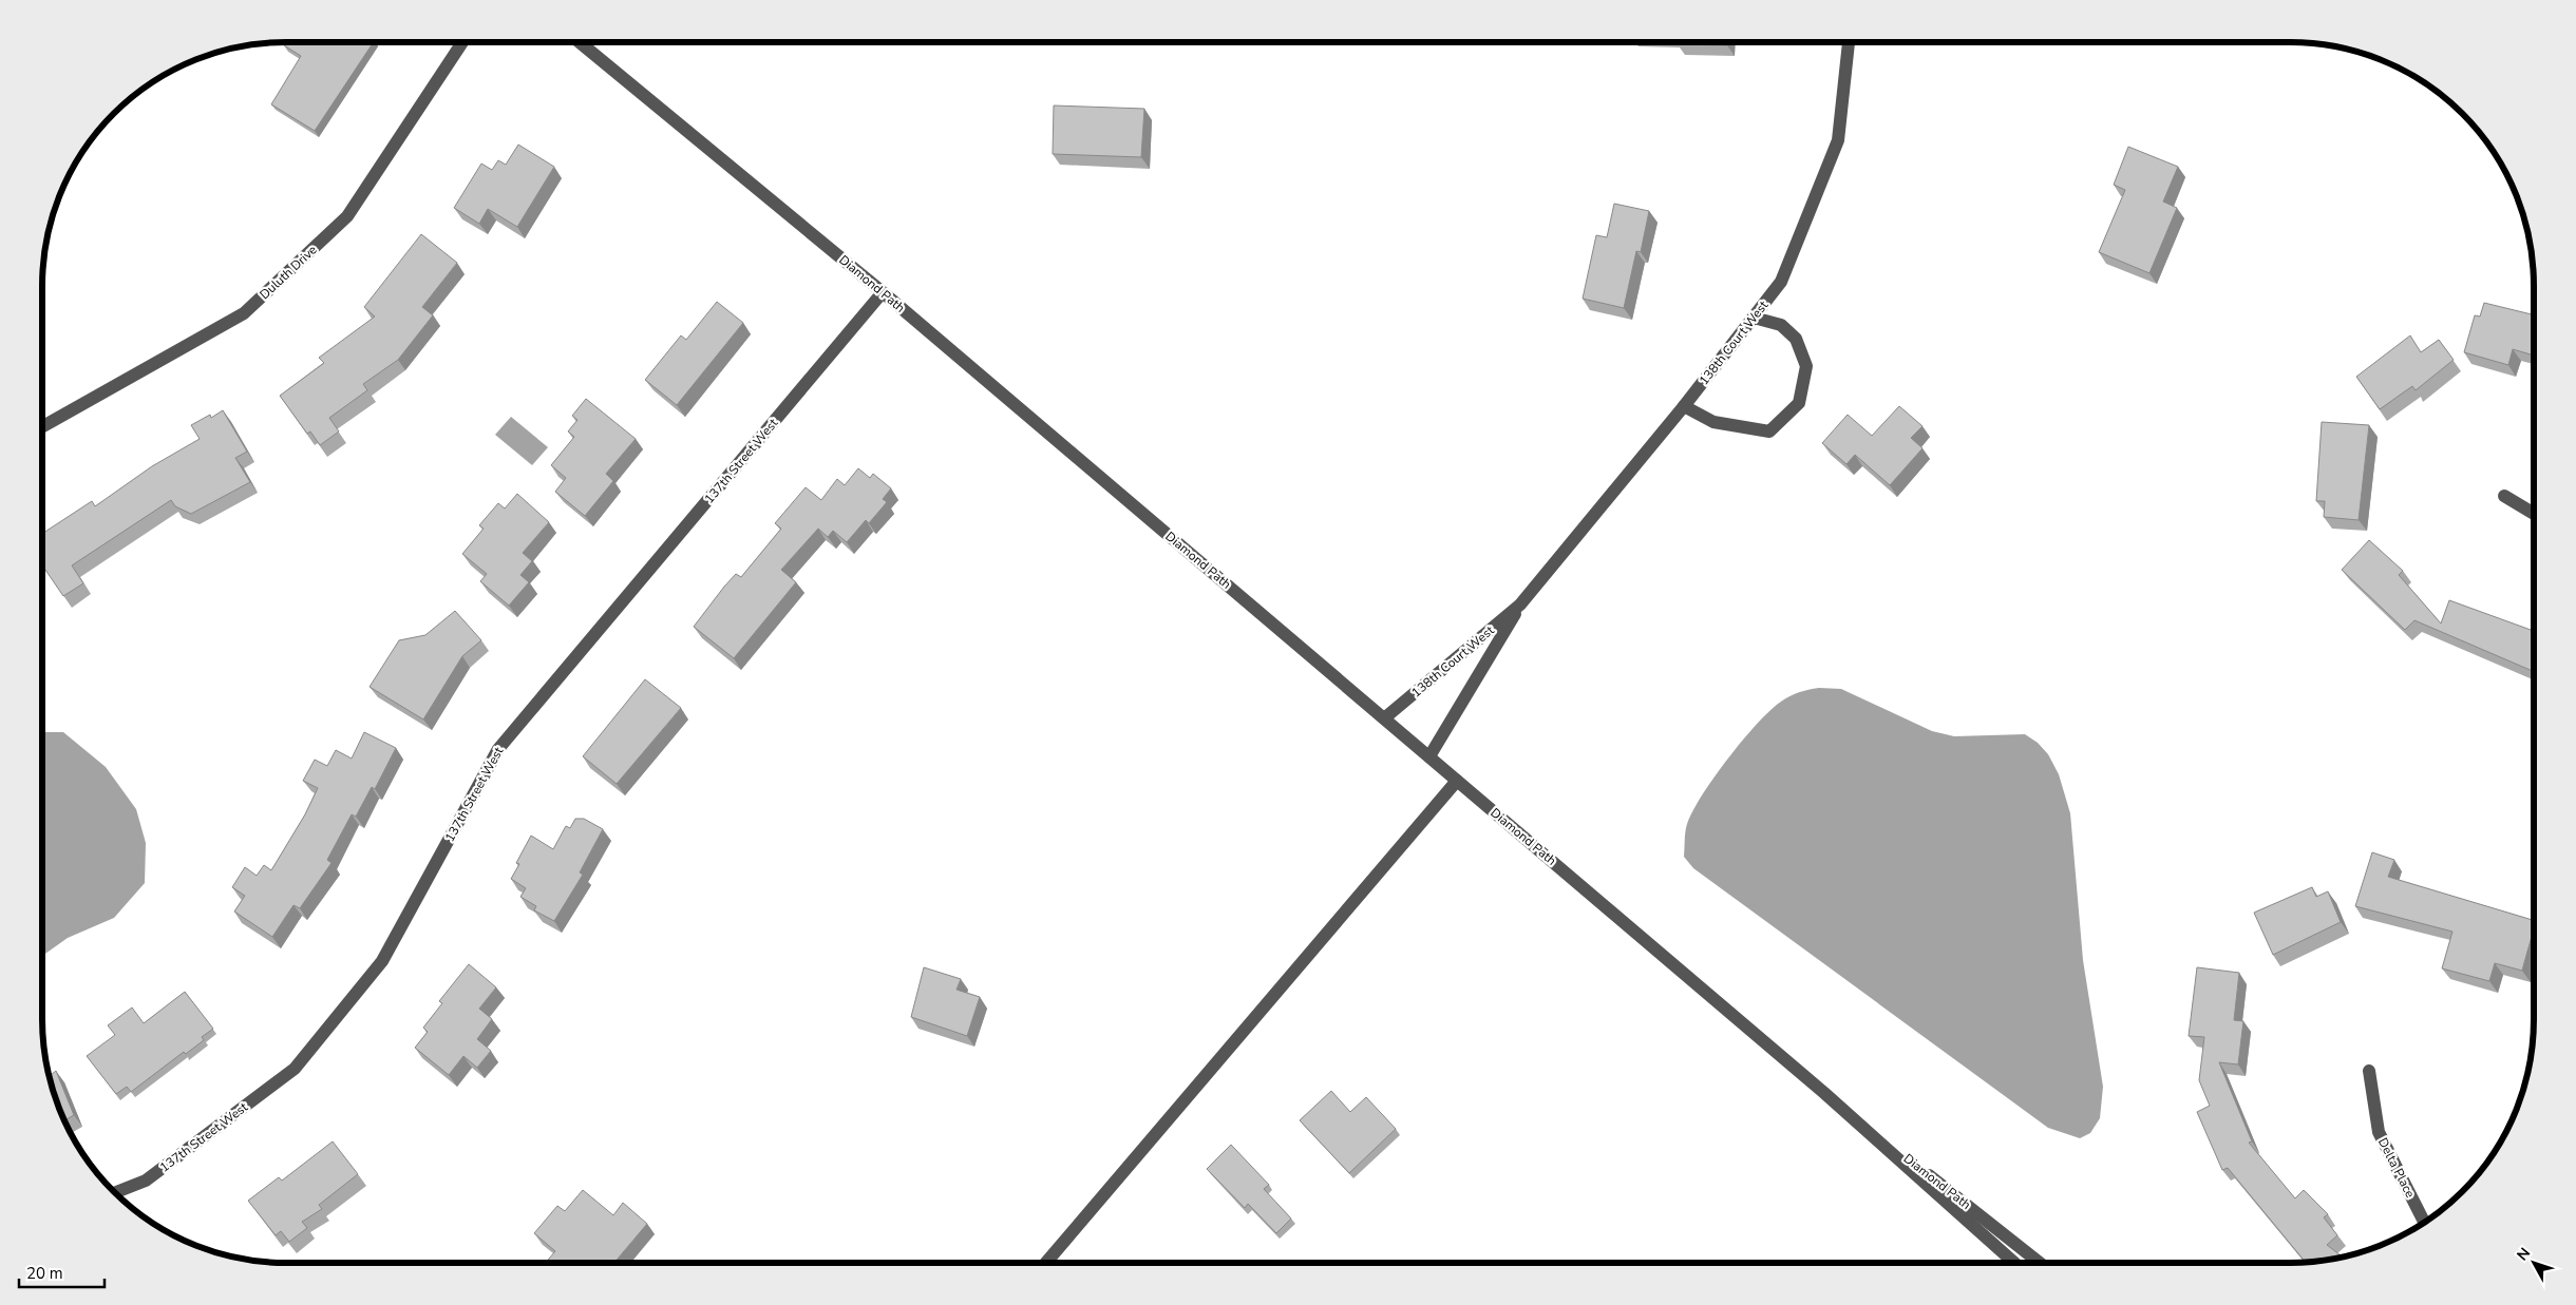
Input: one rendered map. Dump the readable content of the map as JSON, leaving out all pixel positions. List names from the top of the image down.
{
  "streets": {
    "street": [
      "Duluth Drive",
      "Diamond Path",
      "138th Court West",
      "137th Street West",
      "Delta Place"
    ]
  },
  "crossings": [
    ["Diamond Path", "138th Court West"],
    ["Diamond Path", "137th Street West"]
  ],
  "scale_bar": "20 m",
  "north": "top left"
}
